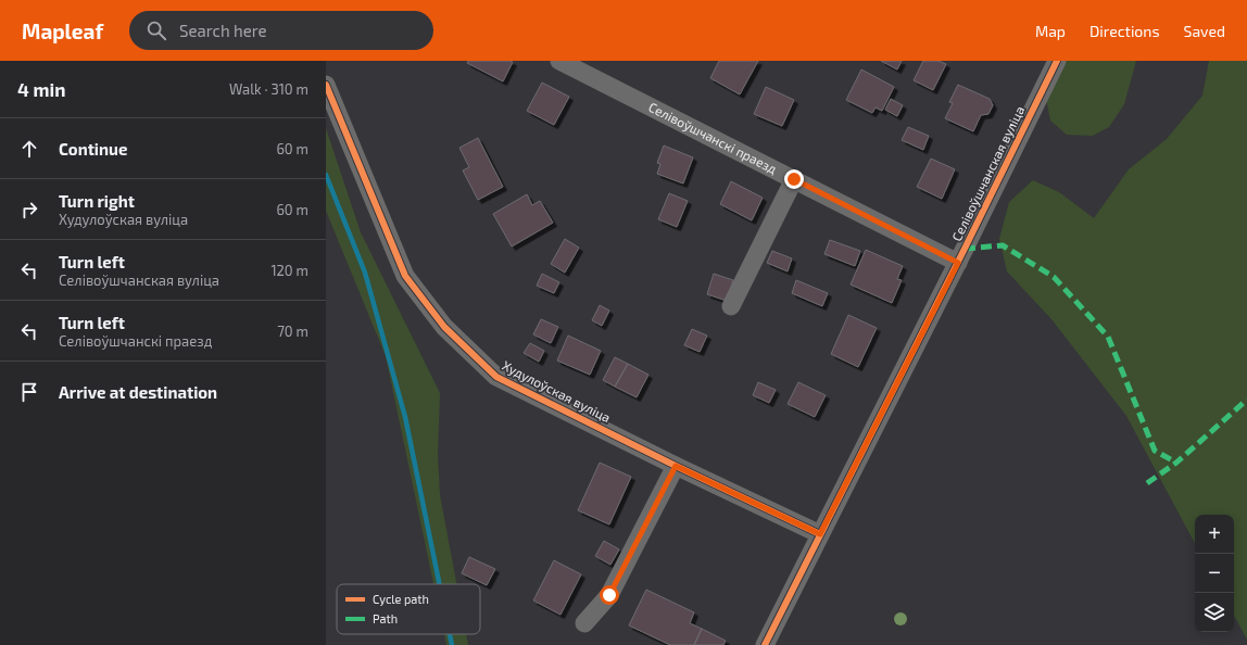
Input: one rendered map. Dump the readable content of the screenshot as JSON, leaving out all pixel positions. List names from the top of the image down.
{
  "streets": {
    "street": ["Селівоўшчанскі праезд", "Селівоўшчанская вуліца", "Худулоўская вуліца"]
  },
  "crossings": [
    ["Селівоўшчанскі праезд", "Селівоўшчанская вуліца"],
    ["Селівоўшчанская вуліца", "Худулоўская вуліца"]
  ],
  "legend": ["Cycle path", "Path"],
  "page": {
    "header": "Mapleaf",
    "search": "Search here",
    "nav": ["Map", "Directions", "Saved"],
    "heading": ["4 min", "Walk · 310 m"],
    "list": [
      ["Continue", "60 m"],
      ["Turn right", "Худулоўская вуліца", "60 m"],
      ["Turn left", "Селівоўшчанская вуліца", "120 m"],
      ["Turn left", "Селівоўшчанскі праезд", "70 m"],
      "Arrive at destination"
    ],
    "map_buttons": ["+", "−"]
  }
}
